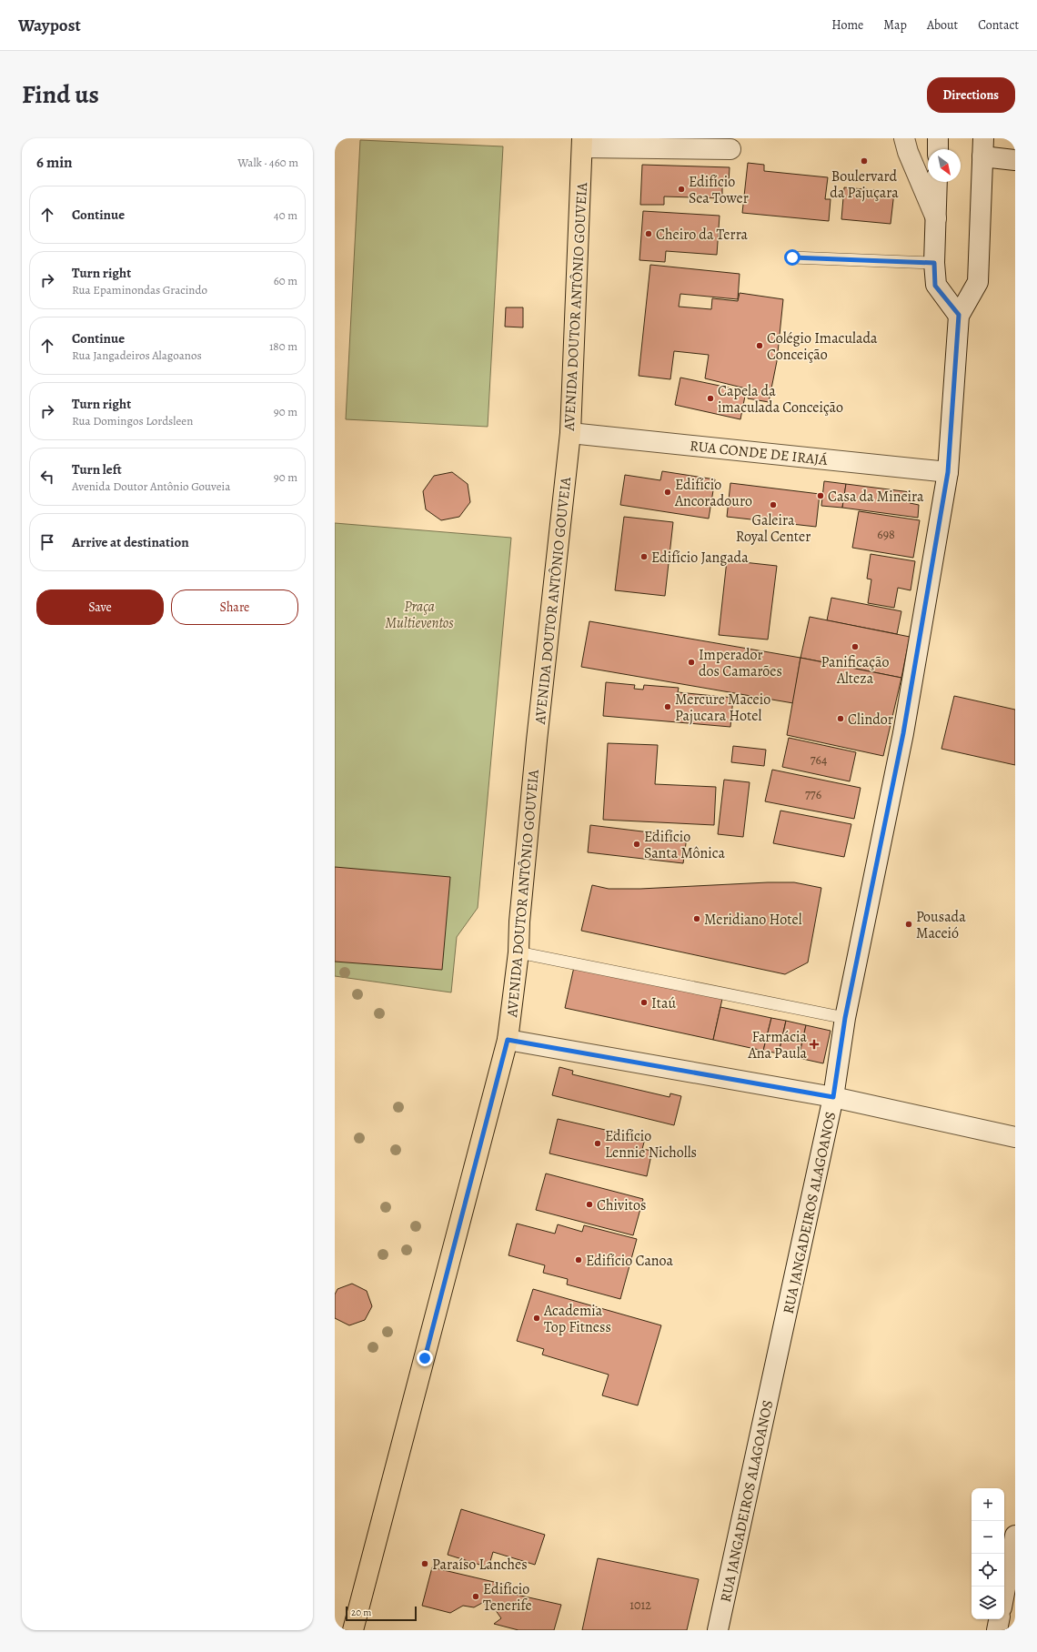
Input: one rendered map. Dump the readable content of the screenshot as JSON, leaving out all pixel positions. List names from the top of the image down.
{
  "streets": {
    "main road": ["AVENIDA DOUTOR ANTÔNIO GOUVEIA"],
    "street": ["RUA CONDE DE IRAJÁ", "RUA JANGADEIROS ALAGOANOS"]
  },
  "crossings": [
    ["AVENIDA DOUTOR ANTÔNIO GOUVEIA", "RUA CONDE DE IRAJÁ"],
    ["RUA CONDE DE IRAJÁ", "RUA JANGADEIROS ALAGOANOS"]
  ],
  "parks": ["Praça Multieventos"],
  "places": {
    "other": [
      "Boulervard da Pajuçara",
      "Edifício Sea Tower",
      "Cheiro da Terra",
      "Colégio Imaculada Conceição",
      "Capela da imaculada Conceição",
      "Edifício Ancoradouro",
      "Casa da Mineira",
      "Galeira Royal Center",
      "Edifício Jangada",
      "Panificação Alteza",
      "Imperador dos Camarões",
      "Mercure Maceio Pajucara Hotel",
      "Clindor",
      "Edifício Santa Mônica",
      "Meridiano Hotel",
      "Pousada Maceió",
      "Itaú",
      "Edifício Lennie Nicholls",
      "Chivitos",
      "Edifício Canoa",
      "Academia Top Fitness",
      "Paraíso Lanches",
      "Edifício Tenerife"
    ],
    "health": ["Farmácia Ana Paula"]
  },
  "house_numbers": [
    "698",
    "764",
    "776",
    "1012"
  ],
  "scale_bar": "20 m",
  "north": "bottom right",
  "page": {
    "header": "Waypost",
    "nav": [
      "Home",
      "Map",
      "About",
      "Contact"
    ],
    "title": "Find us",
    "buttons": [
      "Directions",
      ["Save", "Share"]
    ],
    "heading": ["6 min", "Walk · 460 m"],
    "list": [
      ["Continue", "40 m"],
      ["Turn right", "Rua Epaminondas Gracindo", "60 m"],
      ["Continue", "Rua Jangadeiros Alagoanos", "180 m"],
      ["Turn right", "Rua Domingos Lordsleen", "90 m"],
      ["Turn left", "Avenida Doutor Antônio Gouveia", "90 m"],
      "Arrive at destination"
    ],
    "map_buttons": ["+", "−"],
    "scale": "20 m"
  }
}
